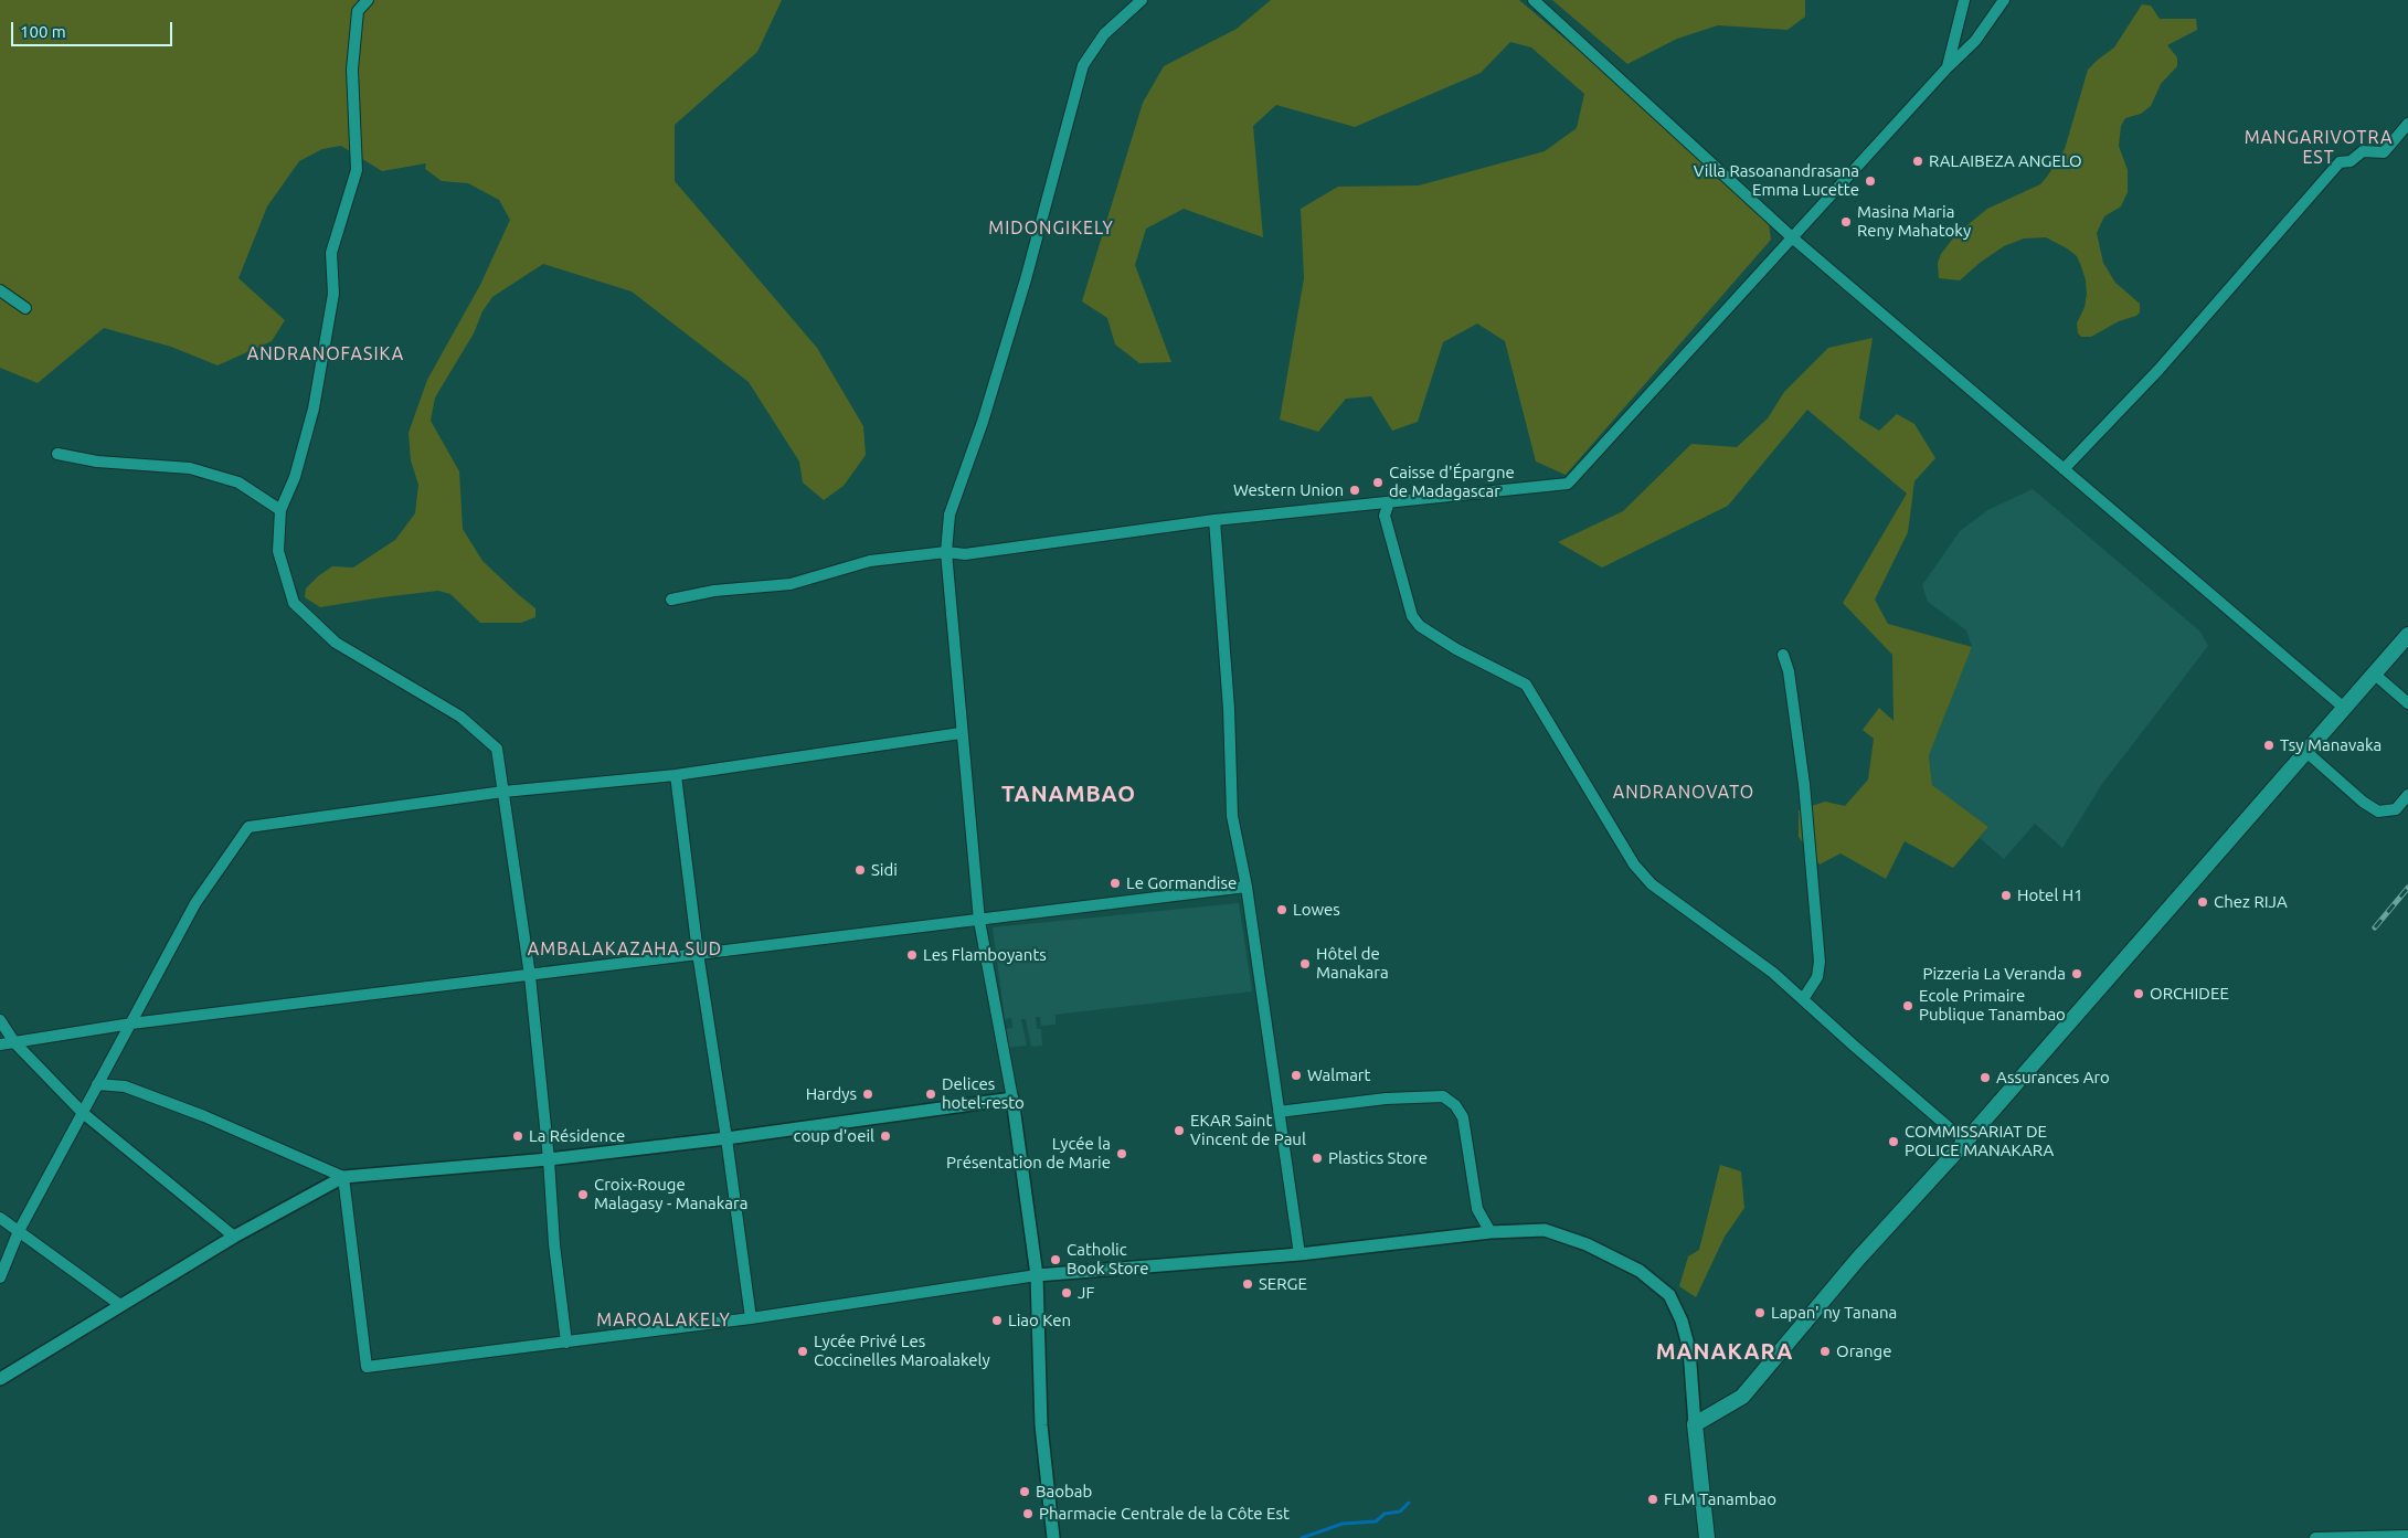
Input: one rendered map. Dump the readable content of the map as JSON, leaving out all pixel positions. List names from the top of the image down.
{
  "districts": [
    "MANGARIVOTRA EST",
    "MIDONGIKELY",
    "ANDRANOFASIKA",
    "ANDRANOVATO",
    "TANAMBAO",
    "AMBALAKAZAHA SUD",
    "MAROALAKELY",
    "MANAKARA"
  ],
  "places": [
    "RALAIBEZA ANGELO",
    "Villa Rasoanandrasana Emma Lucette",
    "Masina Maria Reny Mahatoky",
    "Caisse d'Épargne de Madagascar",
    "Western Union",
    "Tsy Manavaka",
    "Sidi",
    "Le Gormandise",
    "Hotel H1",
    "Chez RIJA",
    "Lowes",
    "Les Flamboyants",
    "Hôtel de Manakara",
    "Pizzeria La Veranda",
    "ORCHIDEE",
    "Ecole Primaire Publique Tanambao",
    "Walmart",
    "Assurances Aro",
    "Hardys",
    "Delices hotel-resto",
    "EKAR Saint Vincent de Paul",
    "La Résidence",
    "coup d'oeil",
    "COMMISSARIAT DE POLICE MANAKARA",
    "Lycée la Présentation de Marie",
    "Plastics Store",
    "Croix-Rouge Malagasy - Manakara",
    "Catholic Book Store",
    "SERGE",
    "JF",
    "Lapan' ny Tanana",
    "Liao Ken",
    "Lycée Privé Les Coccinelles Maroalakely",
    "Orange",
    "Baobab",
    "FLM Tanambao",
    "Pharmacie Centrale de la Côte Est"
  ],
  "scale_bar": "100 m"
}
